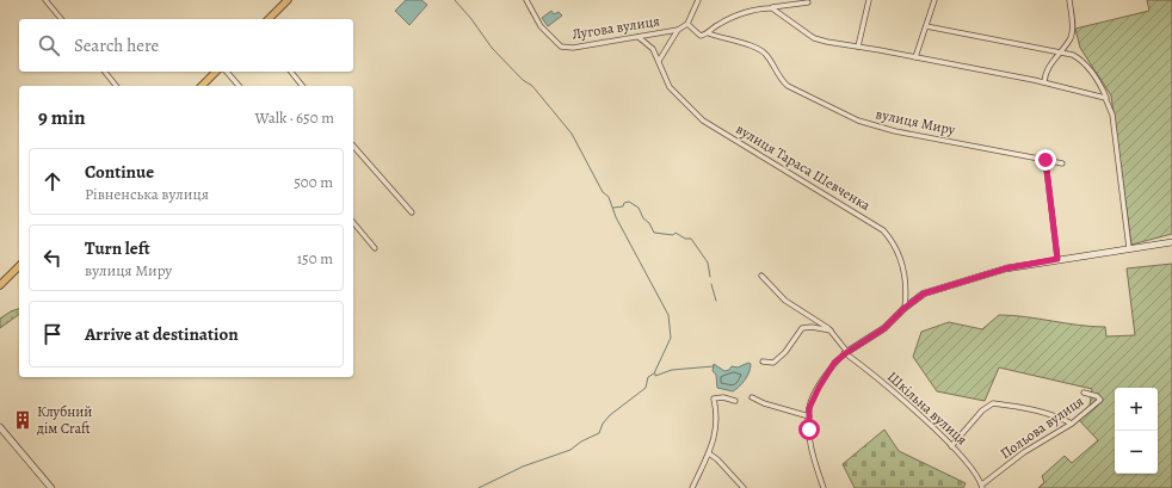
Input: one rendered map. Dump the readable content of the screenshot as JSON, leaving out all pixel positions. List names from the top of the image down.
{
  "streets": {
    "street": [
      "Лугова вулиця",
      "вулиця Миру",
      "вулиця Тараса Шевченка",
      "Шкільна вулиця",
      "Польова вулиця"
    ]
  },
  "crossings": [
    ["Лугова вулиця", "вулиця Тараса Шевченка"],
    ["Шкільна вулиця", "Польова вулиця"]
  ],
  "places": {
    "building": ["Клубний дім Craft"]
  },
  "page": {
    "search": "Search here",
    "heading": ["9 min", "Walk · 650 m"],
    "list": [
      ["Continue", "Рівненська вулиця", "500 m"],
      ["Turn left", "вулиця Миру", "150 m"],
      "Arrive at destination"
    ],
    "map_buttons": ["+", "−"]
  }
}
